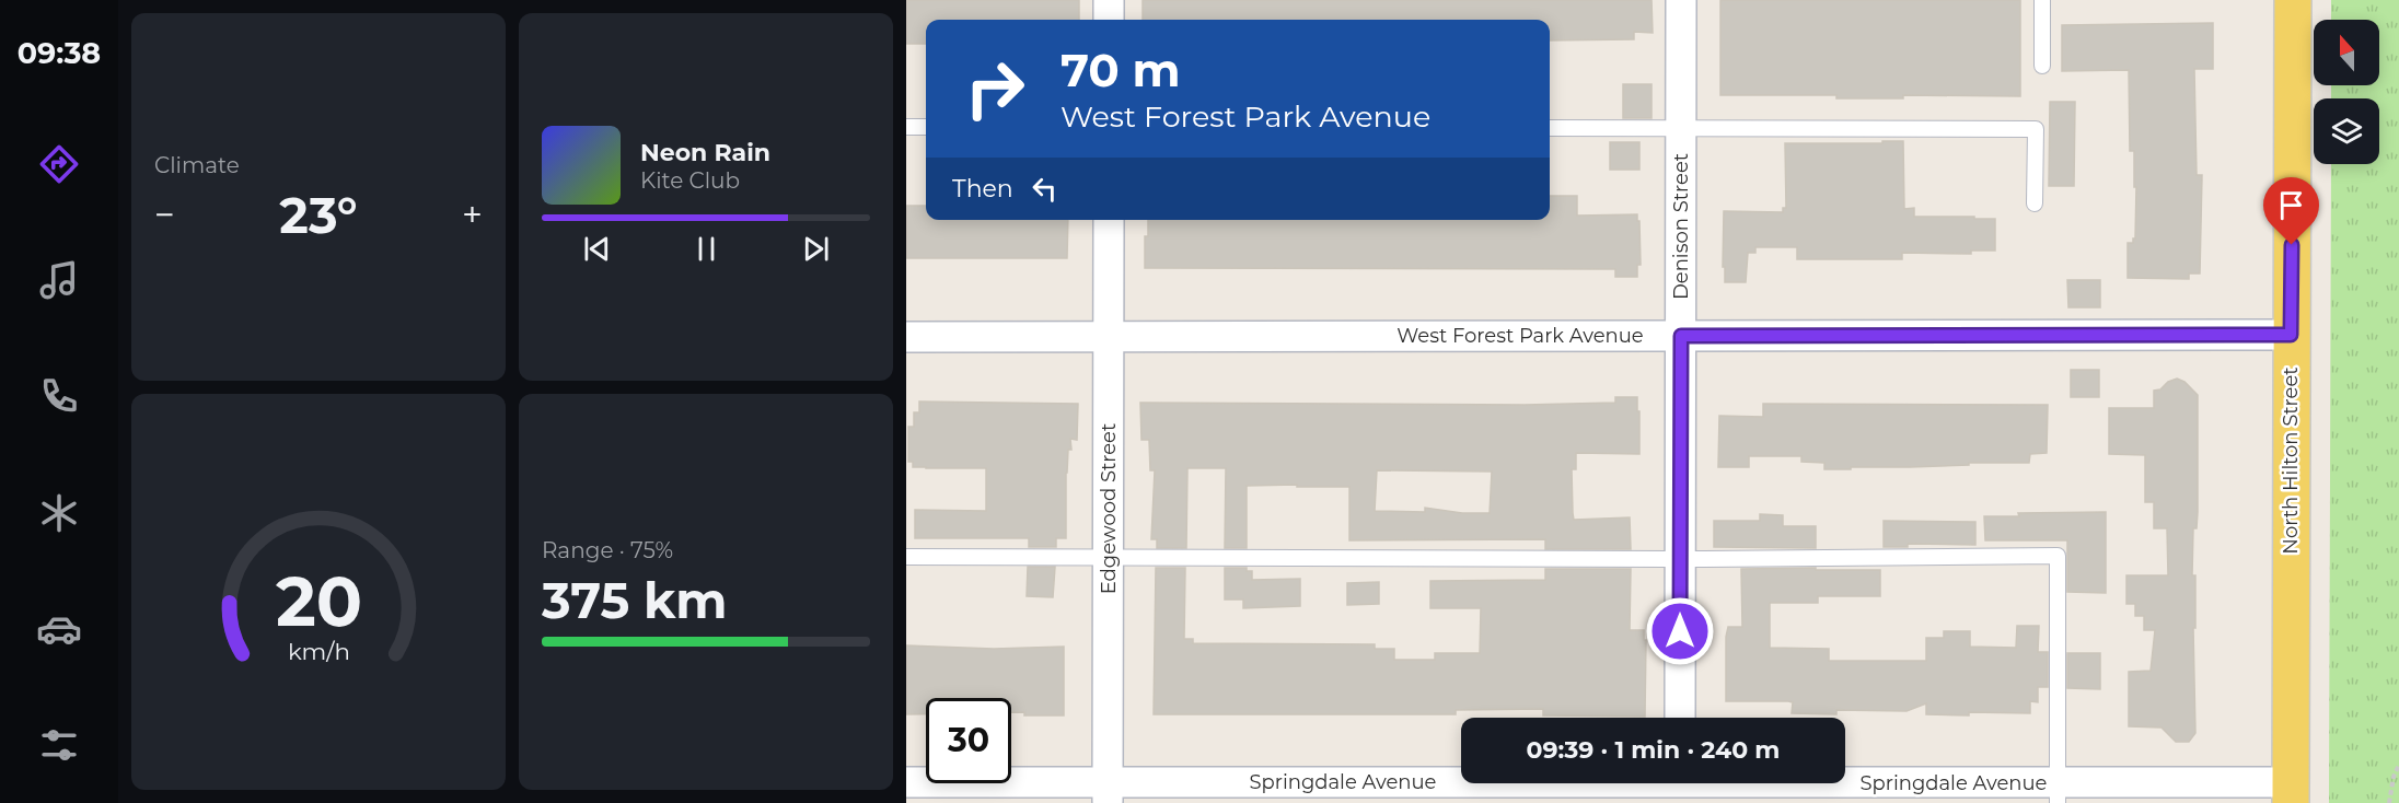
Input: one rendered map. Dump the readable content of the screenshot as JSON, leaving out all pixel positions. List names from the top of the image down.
{
  "streets": {
    "main road": ["North Hilton Street"],
    "street": [
      "Denison Street",
      "West Forest Park Avenue",
      "Edgewood Street",
      "Springdale Avenue"
    ]
  },
  "crossings": [
    ["Denison Street", "West Forest Park Avenue"],
    ["West Forest Park Avenue", "North Hilton Street"],
    ["West Forest Park Avenue", "Edgewood Street"],
    ["North Hilton Street", "Springdale Avenue"],
    ["Edgewood Street", "Springdale Avenue"]
  ],
  "north": "top",
  "page": {
    "tabs": "09:38",
    "tile": [
      "Climate",
      ["Range · 75%", "375 km"]
    ],
    "turn": ["70 m", "West Forest Park Avenue"],
    "song": ["Neon Rain", "Kite Club"],
    "then": "Then",
    "heat": ["−", "23°", "+"],
    "limit": "30",
    "trip": "09:39 · 1 min · 240 m",
    "gauge": ["20", "km/h"]
  }
}
